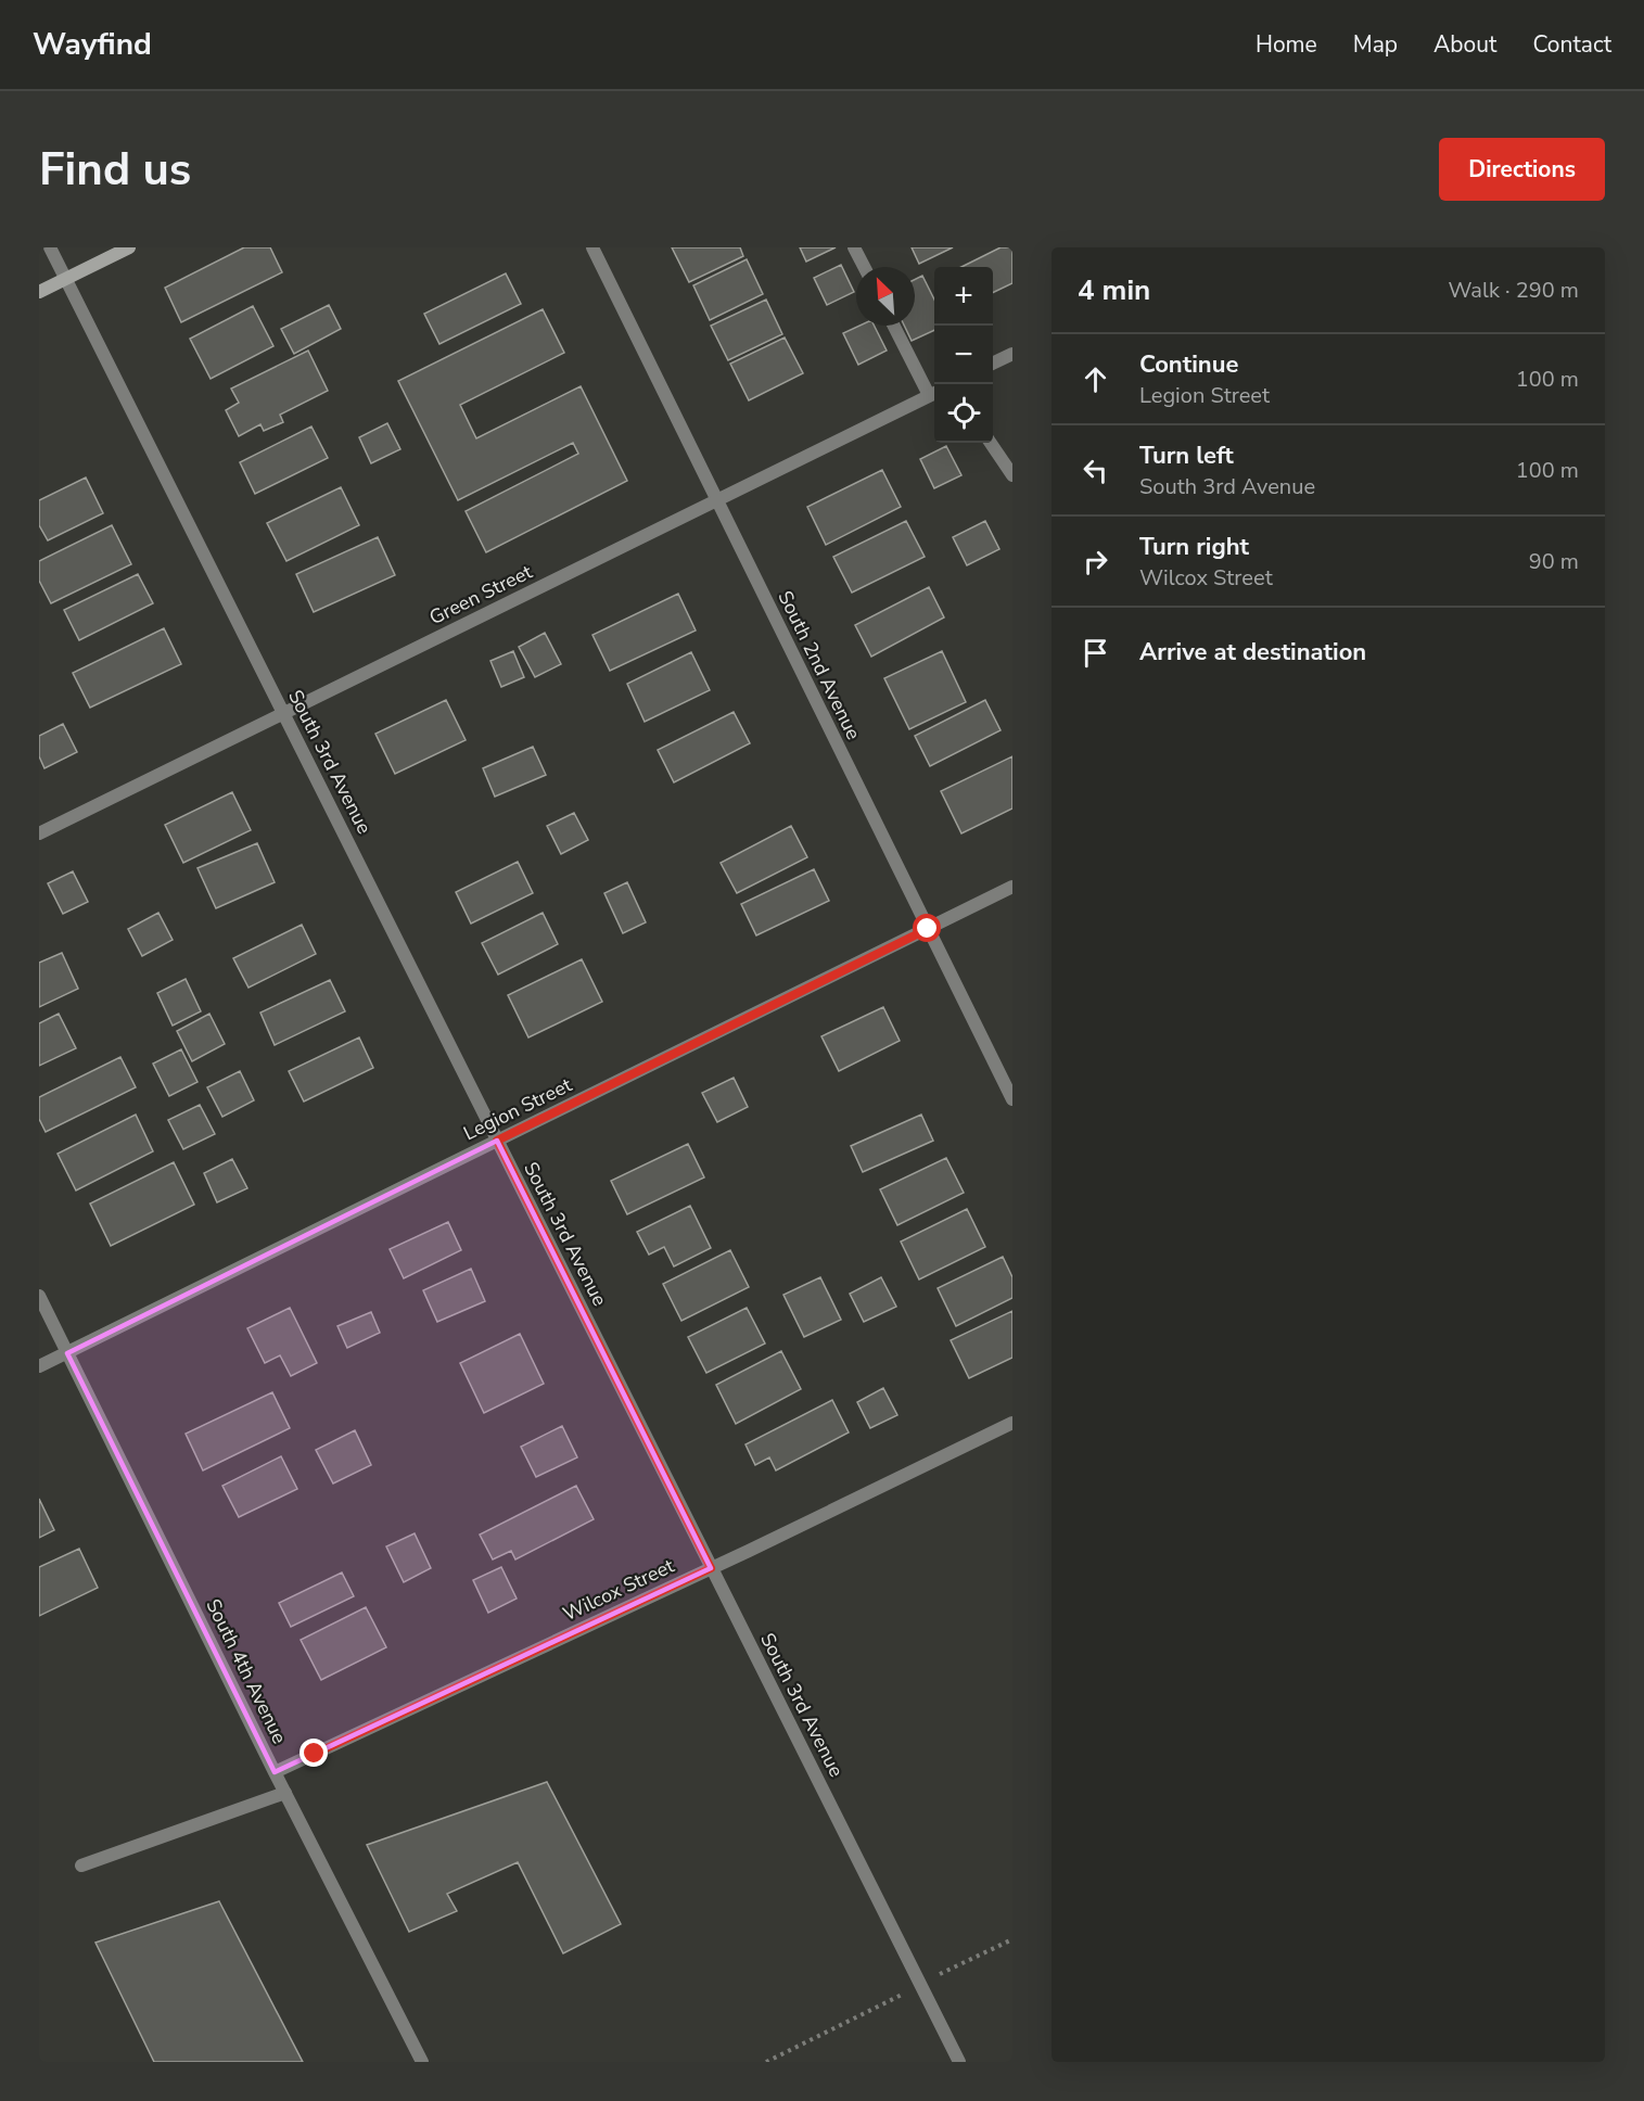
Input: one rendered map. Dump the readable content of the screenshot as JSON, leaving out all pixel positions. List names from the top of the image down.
{
  "streets": {
    "street": [
      "Green Street",
      "South 2nd Avenue",
      "South 3rd Avenue",
      "Legion Street",
      "Wilcox Street",
      "South 4th Avenue"
    ]
  },
  "crossings": [
    ["Green Street", "South 2nd Avenue"],
    ["Green Street", "South 3rd Avenue"],
    ["South 2nd Avenue", "Legion Street"],
    ["South 3rd Avenue", "Legion Street"],
    ["South 3rd Avenue", "Wilcox Street"],
    ["Legion Street", "South 4th Avenue"],
    ["Wilcox Street", "South 4th Avenue"]
  ],
  "north": "top left",
  "page": {
    "header": "Wayfind",
    "nav": [
      "Home",
      "Map",
      "About",
      "Contact"
    ],
    "buttons": "Directions",
    "title": "Find us",
    "heading": ["4 min", "Walk · 290 m"],
    "map_buttons": ["+", "−"],
    "list": [
      ["Continue", "Legion Street", "100 m"],
      ["Turn left", "South 3rd Avenue", "100 m"],
      ["Turn right", "Wilcox Street", "90 m"],
      "Arrive at destination"
    ]
  }
}
